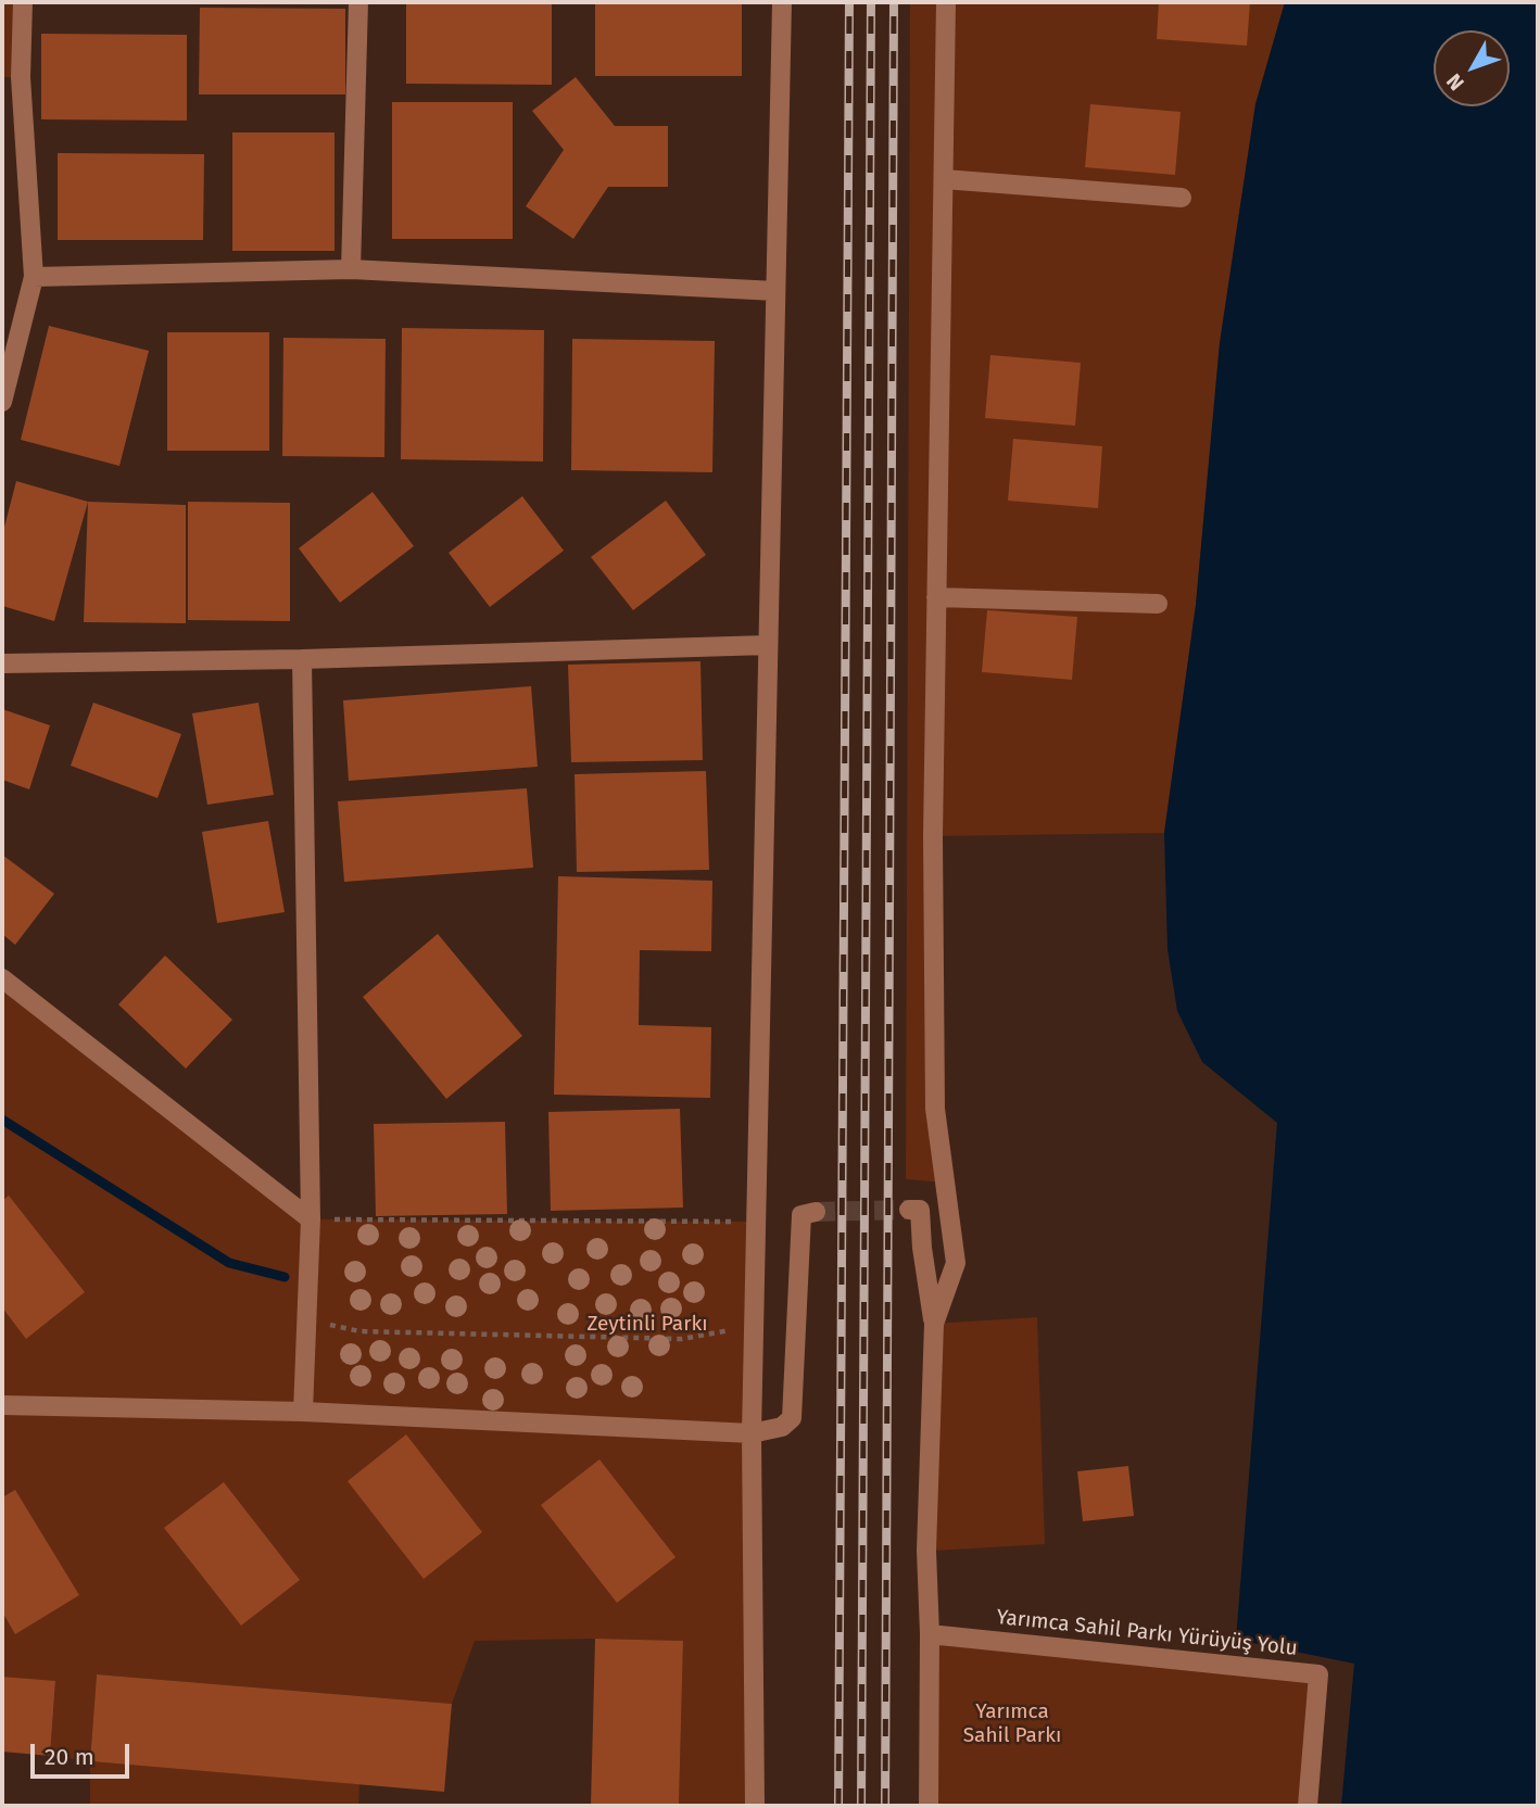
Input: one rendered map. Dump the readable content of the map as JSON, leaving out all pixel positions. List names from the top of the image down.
{
  "streets": {
    "street": ["Yarımca Sahil Parkı Yürüyüş Yolu"]
  },
  "parks": ["Zeytinli Parkı", "Yarımca Sahil Parkı"],
  "scale_bar": "20 m",
  "north": "bottom left"
}
